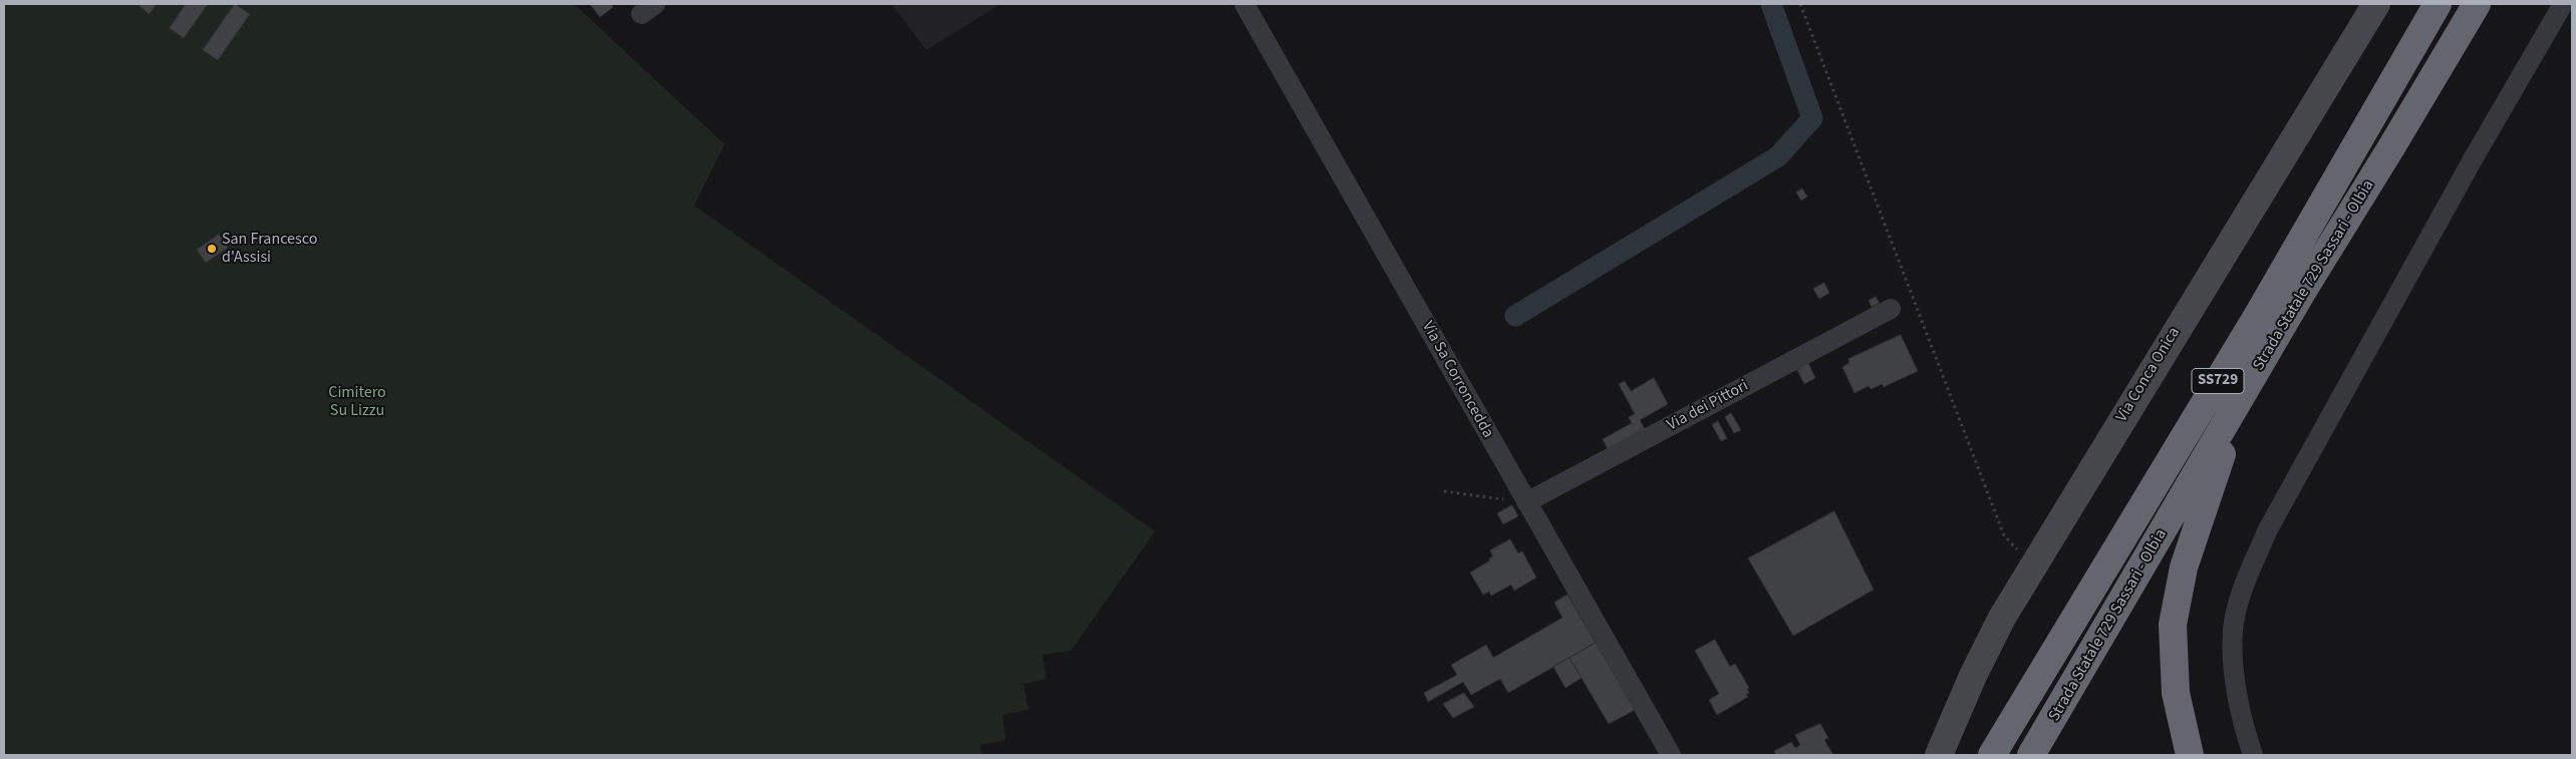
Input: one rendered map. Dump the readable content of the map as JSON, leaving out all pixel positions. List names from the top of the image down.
{
  "streets": {
    "highway": ["Strada Statale 729 Sassari - Olbia", "SS729"],
    "street": ["Via Conca Onica", "Via Sa Corroncedda", "Via dei Pittori"]
  },
  "crossings": [
    ["Via Sa Corroncedda", "Via dei Pittori"]
  ],
  "parks": ["Cimitero Su Lizzu"],
  "places": ["San Francesco d'Assisi"]
}
